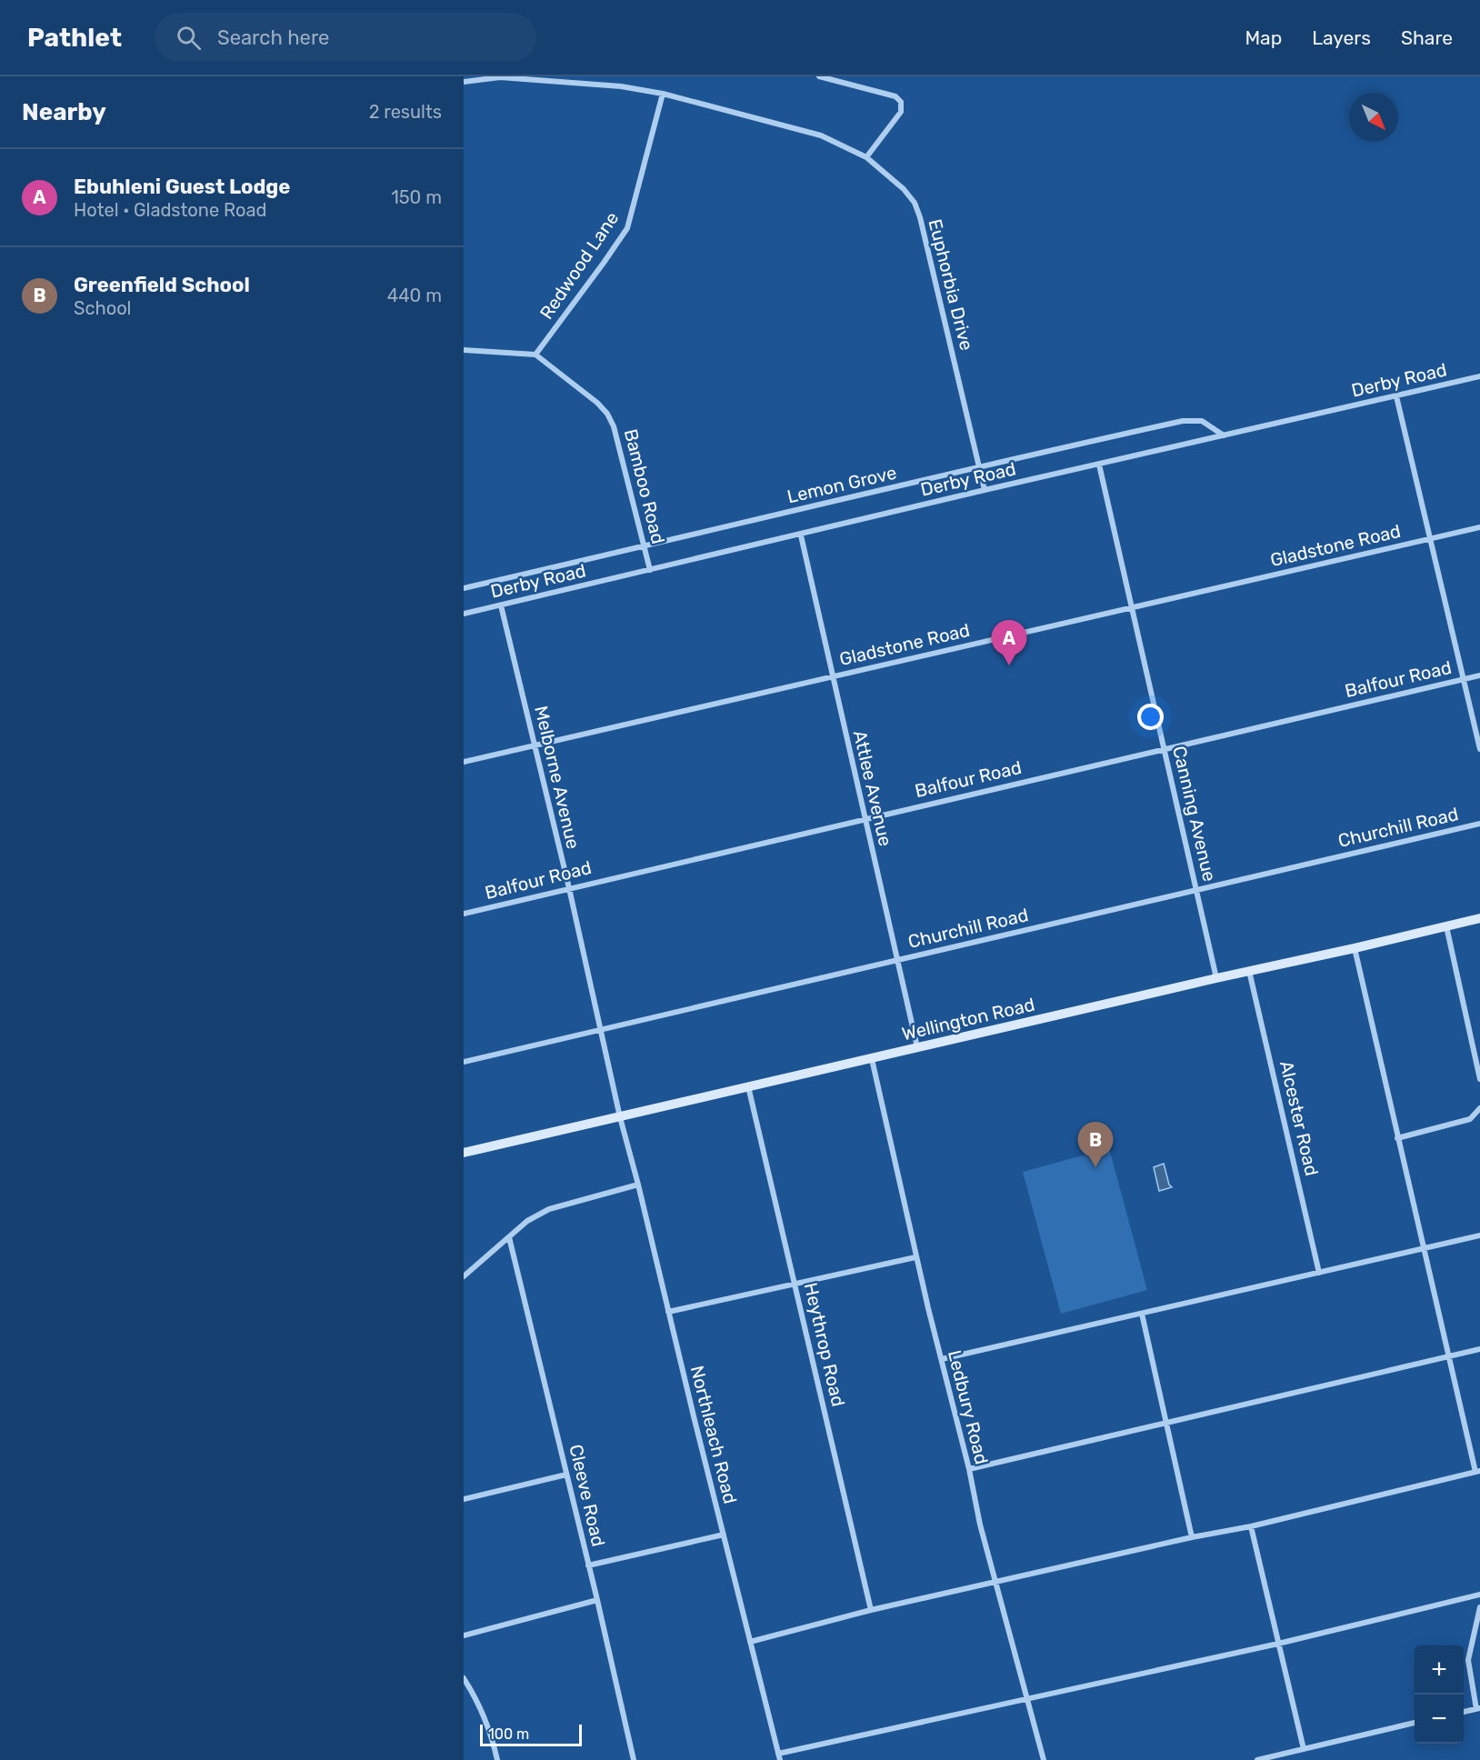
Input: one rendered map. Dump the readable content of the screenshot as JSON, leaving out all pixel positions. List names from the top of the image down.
{
  "streets": {
    "main road": ["Wellington Road"],
    "street": [
      "Redwood Lane",
      "Euphorbia Drive",
      "Derby Road",
      "Lemon Grove",
      "Bamboo Road",
      "Gladstone Road",
      "Balfour Road",
      "Melborne Avenue",
      "Attlee Avenue",
      "Canning Avenue",
      "Churchill Road",
      "Alcester Road",
      "Heythrop Road",
      "Ledbury Road",
      "Northleach Road",
      "Cleeve Road"
    ]
  },
  "crossings": [
    ["Redwood Lane", "Euphorbia Drive"],
    ["Redwood Lane", "Bamboo Road"],
    ["Euphorbia Drive", "Derby Road"],
    ["Euphorbia Drive", "Lemon Grove"],
    ["Derby Road", "Lemon Grove"],
    ["Derby Road", "Bamboo Road"],
    ["Derby Road", "Melborne Avenue"],
    ["Derby Road", "Attlee Avenue"],
    ["Derby Road", "Canning Avenue"],
    ["Lemon Grove", "Bamboo Road"],
    ["Gladstone Road", "Melborne Avenue"],
    ["Gladstone Road", "Attlee Avenue"],
    ["Gladstone Road", "Canning Avenue"],
    ["Balfour Road", "Melborne Avenue"],
    ["Balfour Road", "Attlee Avenue"],
    ["Balfour Road", "Canning Avenue"],
    ["Melborne Avenue", "Churchill Road"],
    ["Melborne Avenue", "Wellington Road"],
    ["Melborne Avenue", "Northleach Road"],
    ["Attlee Avenue", "Churchill Road"],
    ["Attlee Avenue", "Wellington Road"],
    ["Canning Avenue", "Churchill Road"],
    ["Canning Avenue", "Wellington Road"],
    ["Wellington Road", "Alcester Road"],
    ["Wellington Road", "Heythrop Road"],
    ["Wellington Road", "Ledbury Road"],
    ["Wellington Road", "Northleach Road"]
  ],
  "scale_bar": "100 m",
  "north": "bottom right",
  "page": {
    "header": "Pathlet",
    "search": "Search here",
    "nav": ["Map", "Layers", "Share"],
    "heading": ["Nearby", "2 results"],
    "list": [
      {
        "mark": "A",
        "name": "Ebuhleni Guest Lodge",
        "note": "Hotel · Gladstone Road",
        "value": "150 m"
      },
      {
        "mark": "B",
        "name": "Greenfield School",
        "note": "School",
        "value": "440 m"
      }
    ],
    "pins": ["A", "B"],
    "map_buttons": ["+", "−"],
    "scale": "100 m"
  }
}
